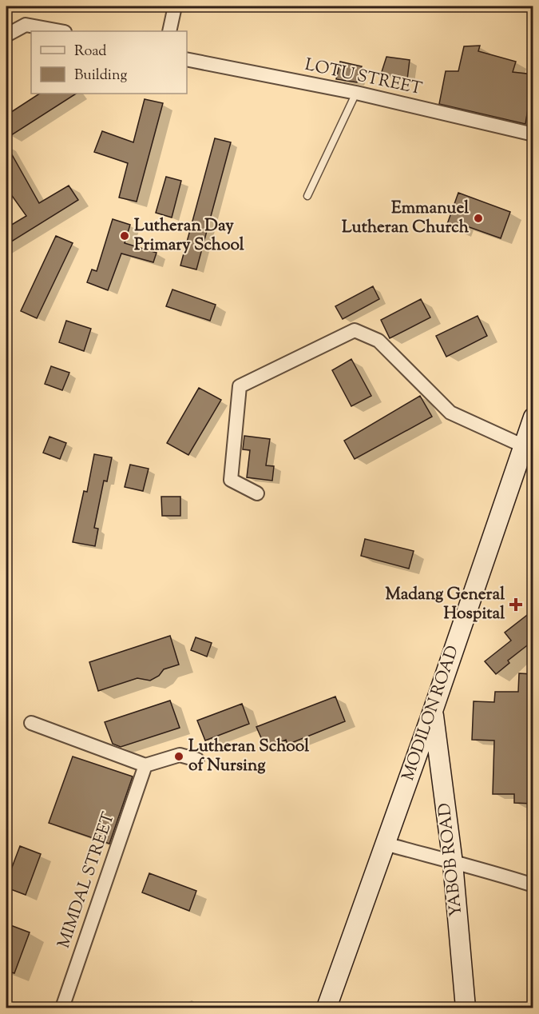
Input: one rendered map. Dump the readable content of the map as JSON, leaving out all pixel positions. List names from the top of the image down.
{
  "streets": {
    "main road": ["MODILON ROAD", "YABOB ROAD"],
    "street": ["LOTU STREET", "MIMDAL STREET"]
  },
  "crossings": [
    ["MODILON ROAD", "YABOB ROAD"]
  ],
  "places": {
    "other": ["Emmanuel Lutheran Church", "Lutheran Day Primary School", "Lutheran School of Nursing"],
    "health": ["Madang General Hospital"]
  },
  "legend": ["Road", "Building"]
}
